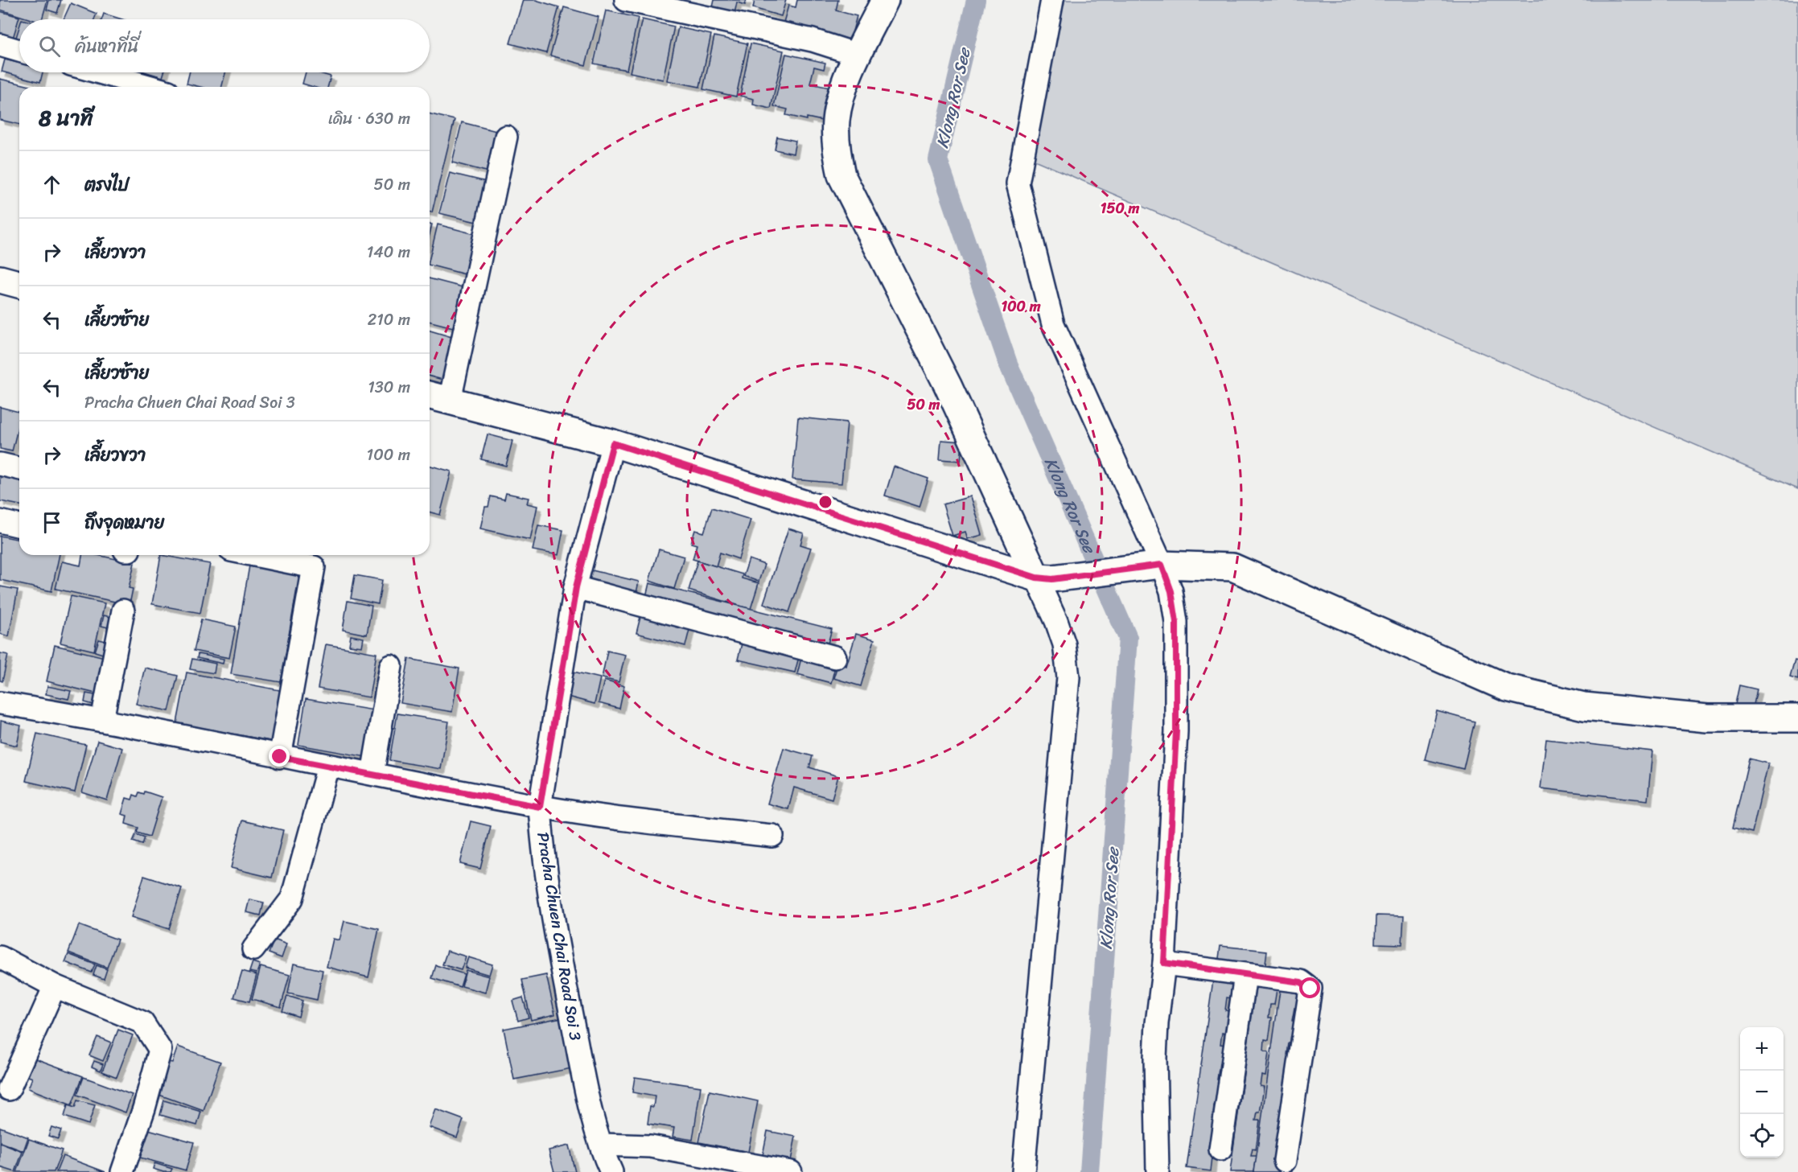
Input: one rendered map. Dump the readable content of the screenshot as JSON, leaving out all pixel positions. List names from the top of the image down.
{
  "streets": {
    "street": ["Pracha Chuen Chai Road Soi 3"]
  },
  "water": ["Klong Ror See"],
  "page": {
    "search": "ค้นหาที่นี่",
    "heading": ["8 นาที", "เดิน · 630 m"],
    "list": [
      ["ตรงไป", "50 m"],
      ["เลี้ยวขวา", "140 m"],
      ["เลี้ยวซ้าย", "210 m"],
      ["เลี้ยวซ้าย", "Pracha Chuen Chai Road Soi 3", "130 m"],
      ["เลี้ยวขวา", "100 m"],
      "ถึงจุดหมาย"
    ],
    "map_buttons": ["+", "−"]
  },
  "rings": ["150 m", "100 m", "50 m"]
}
